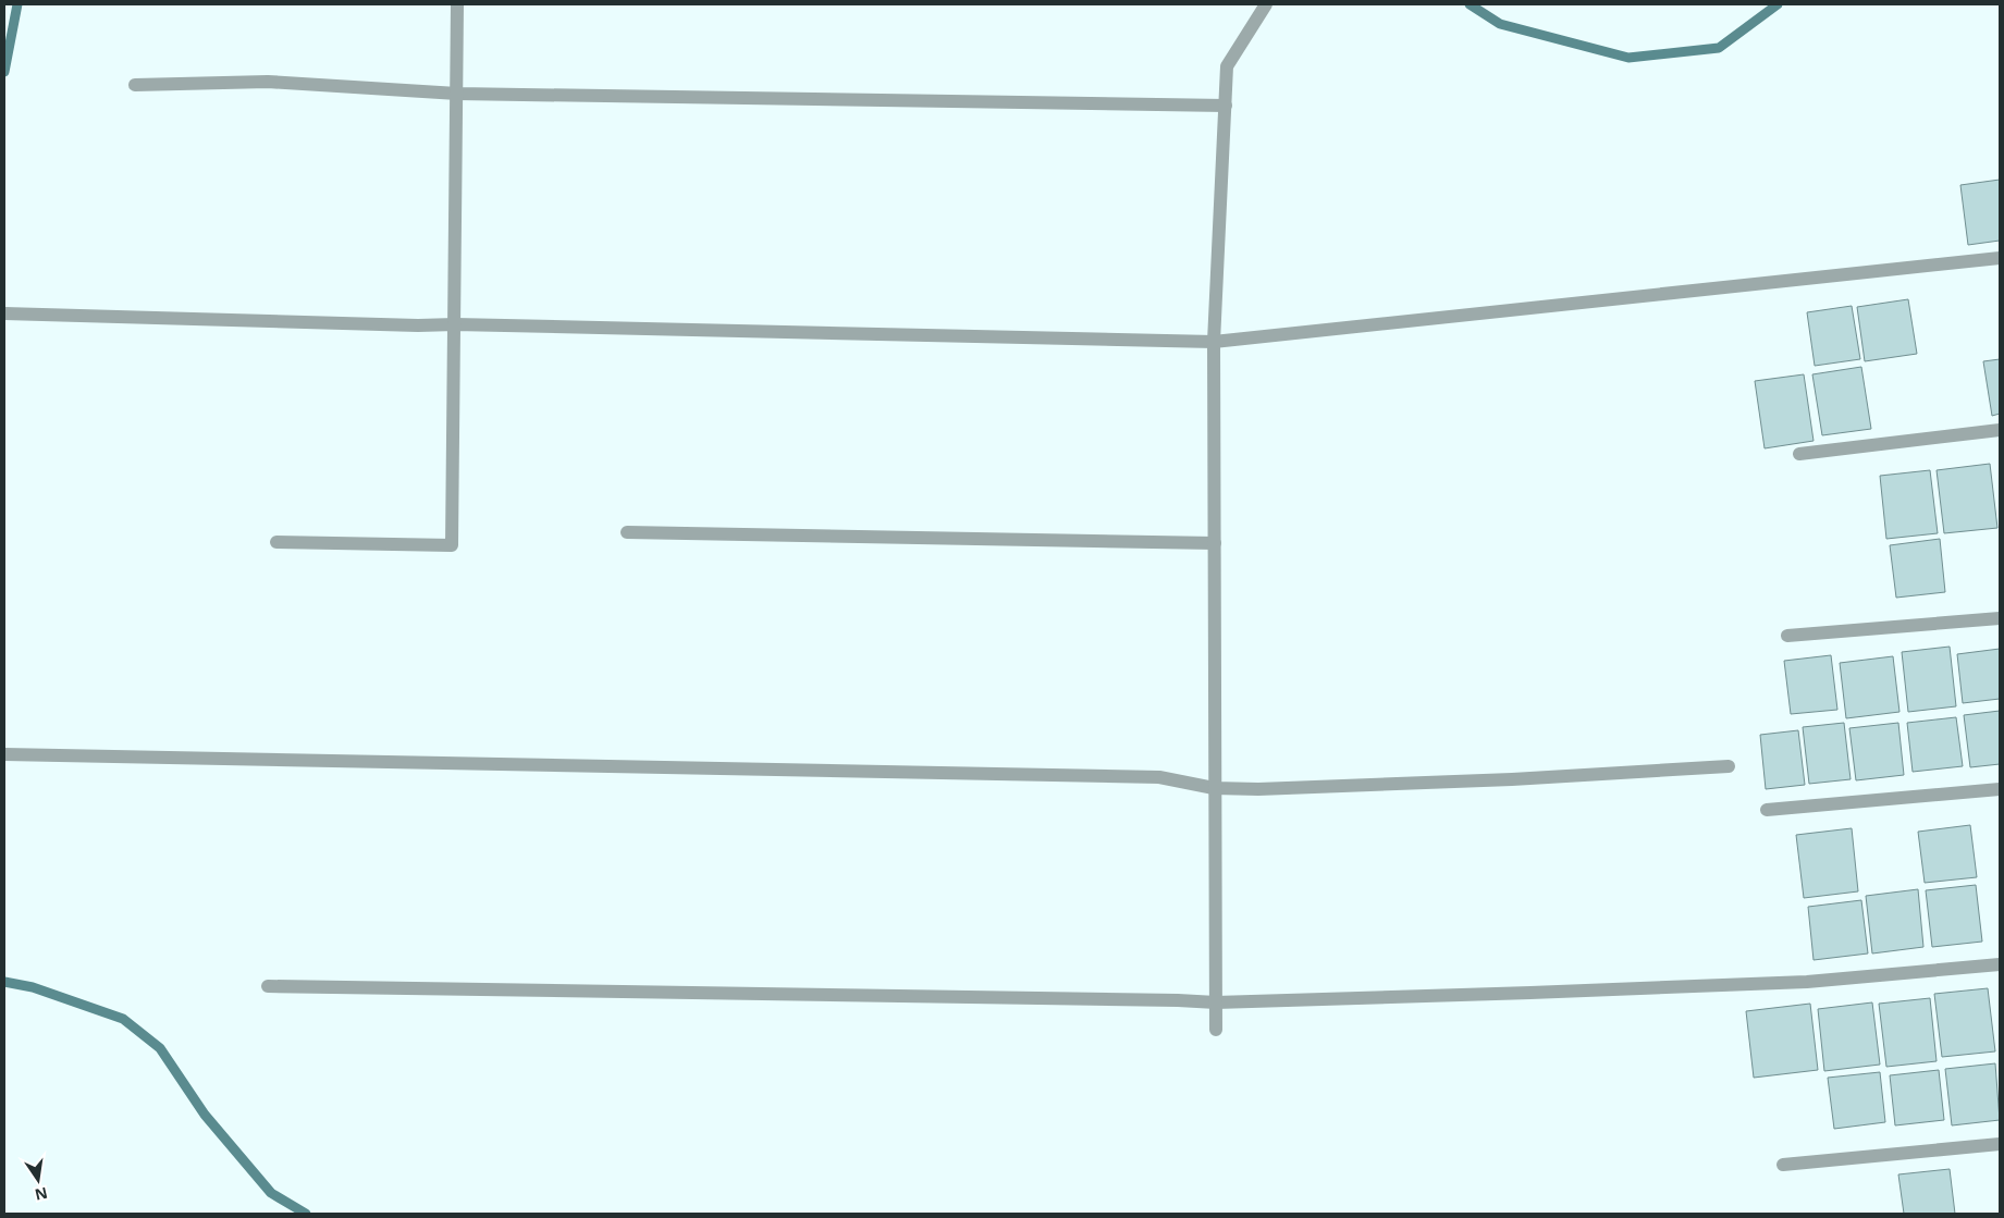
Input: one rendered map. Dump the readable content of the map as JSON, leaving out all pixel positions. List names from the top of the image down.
{
  "north": "bottom"
}
